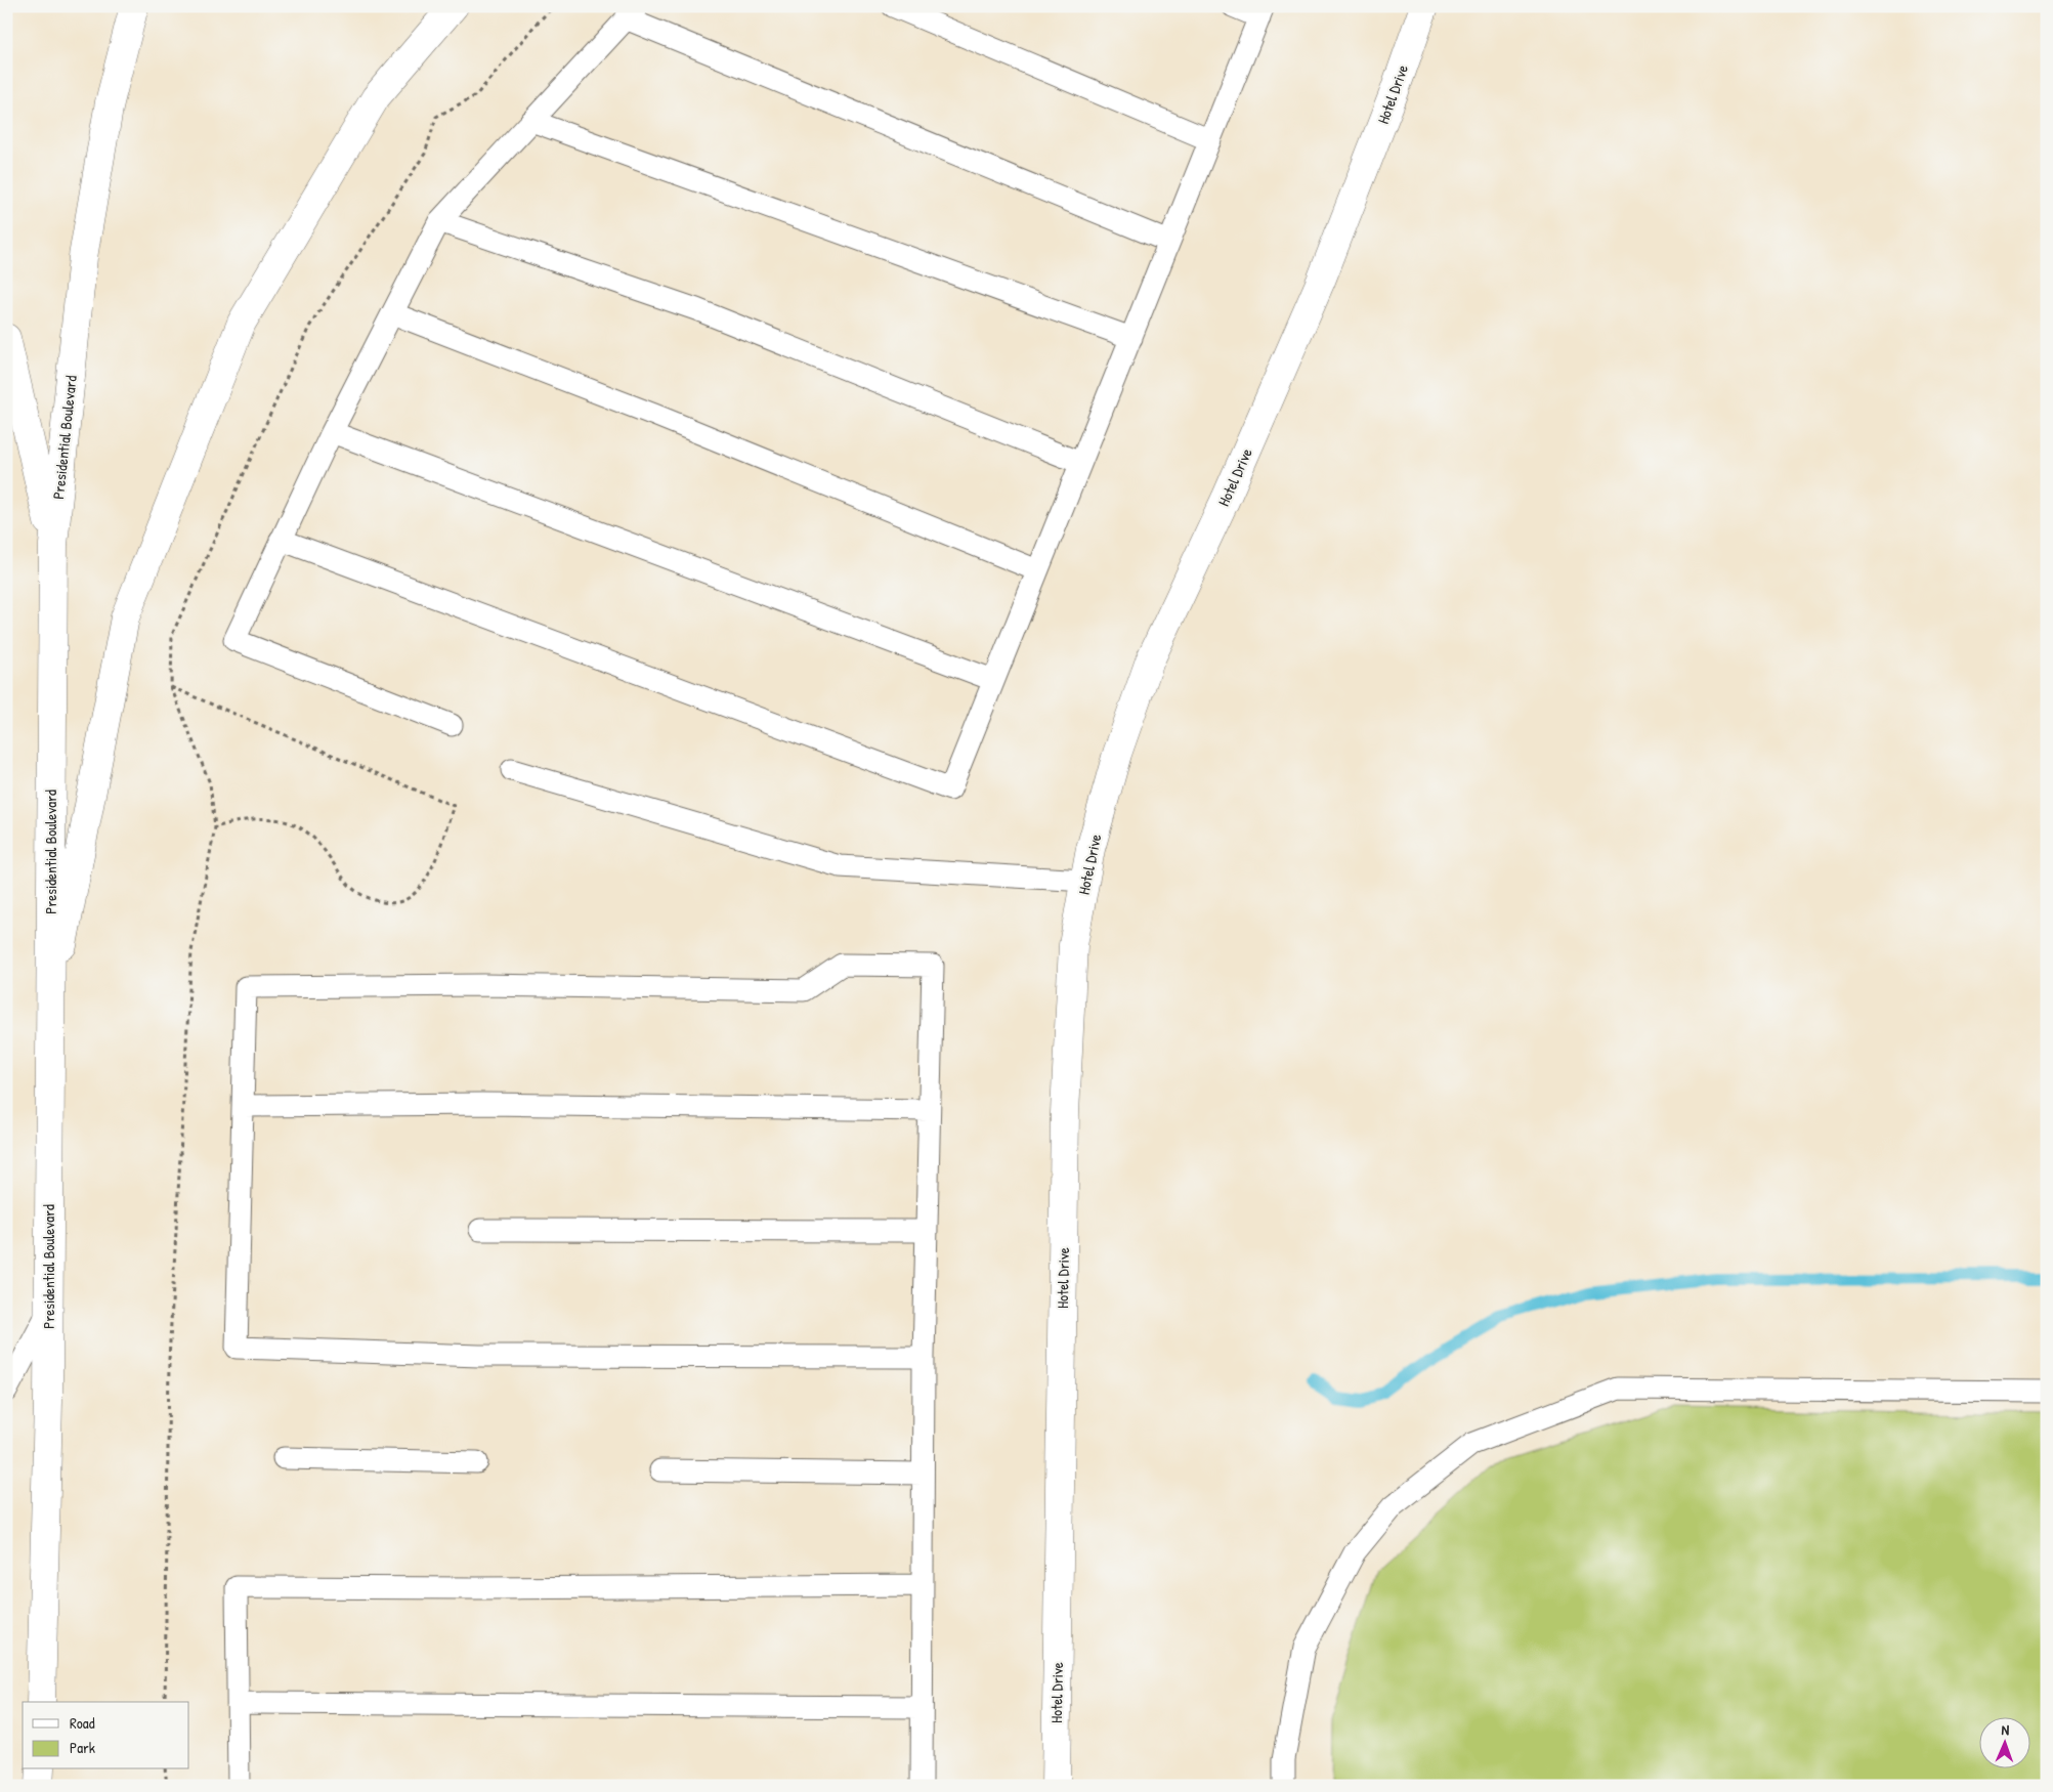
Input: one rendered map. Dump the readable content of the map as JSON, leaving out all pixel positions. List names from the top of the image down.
{
  "streets": {
    "main road": ["Hotel Drive", "Presidential Boulevard"]
  },
  "legend": ["Road", "Park"],
  "north": "top"
}
